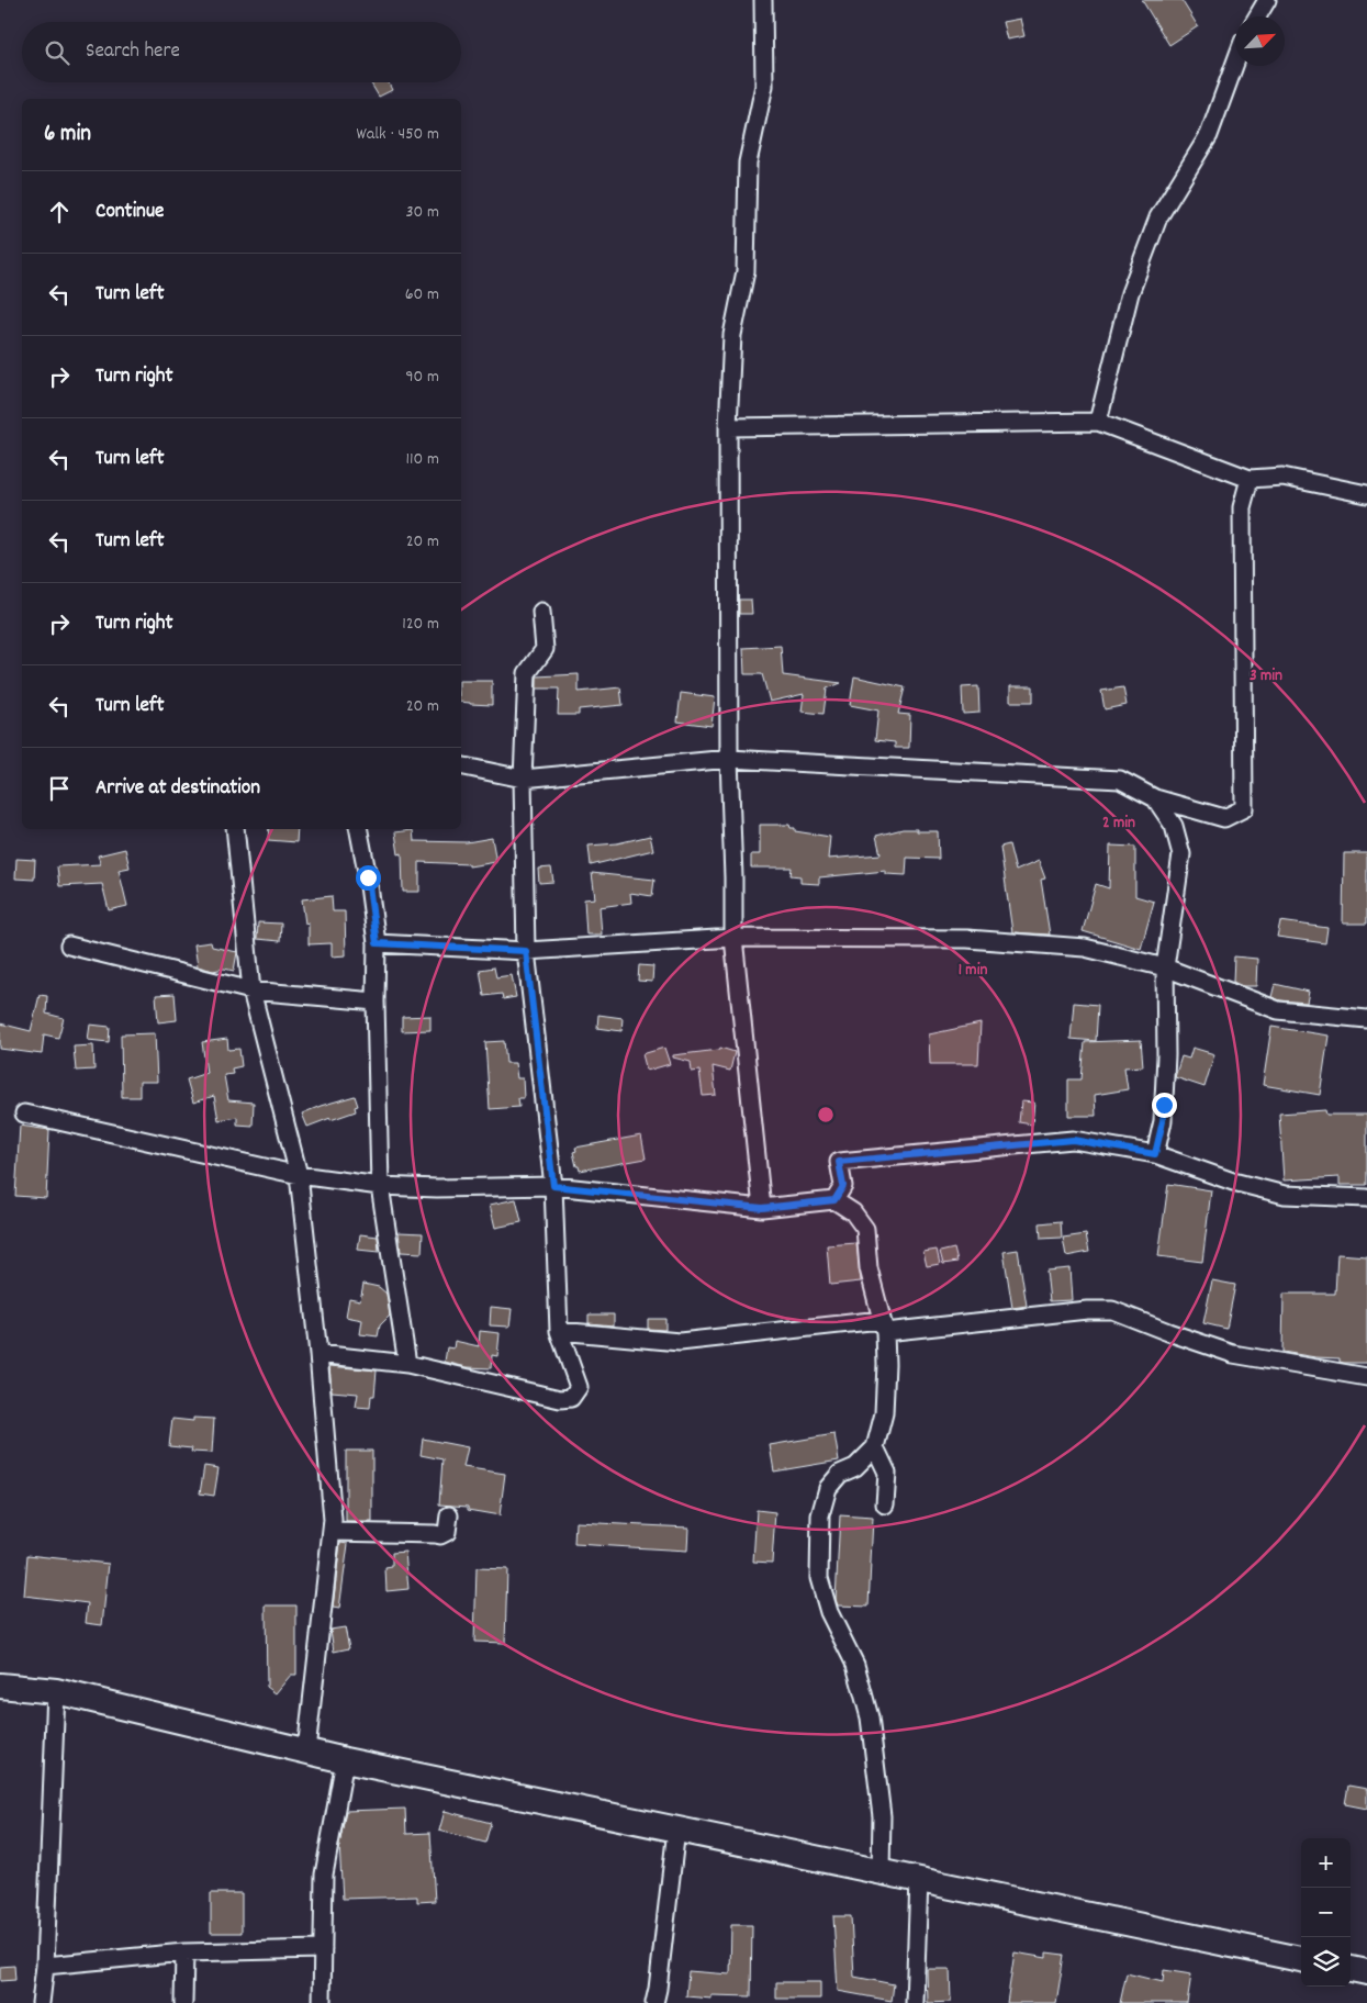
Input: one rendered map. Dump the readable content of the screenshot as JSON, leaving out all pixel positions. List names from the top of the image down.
{
  "north": "top right",
  "page": {
    "search": "Search here",
    "heading": ["6 min", "Walk · 450 m"],
    "list": [
      ["Continue", "30 m"],
      ["Turn left", "60 m"],
      ["Turn right", "90 m"],
      ["Turn left", "110 m"],
      ["Turn left", "20 m"],
      ["Turn right", "120 m"],
      ["Turn left", "20 m"],
      "Arrive at destination"
    ],
    "map_buttons": ["+", "−"]
  },
  "rings": ["3 min", "2 min", "1 min"]
}
